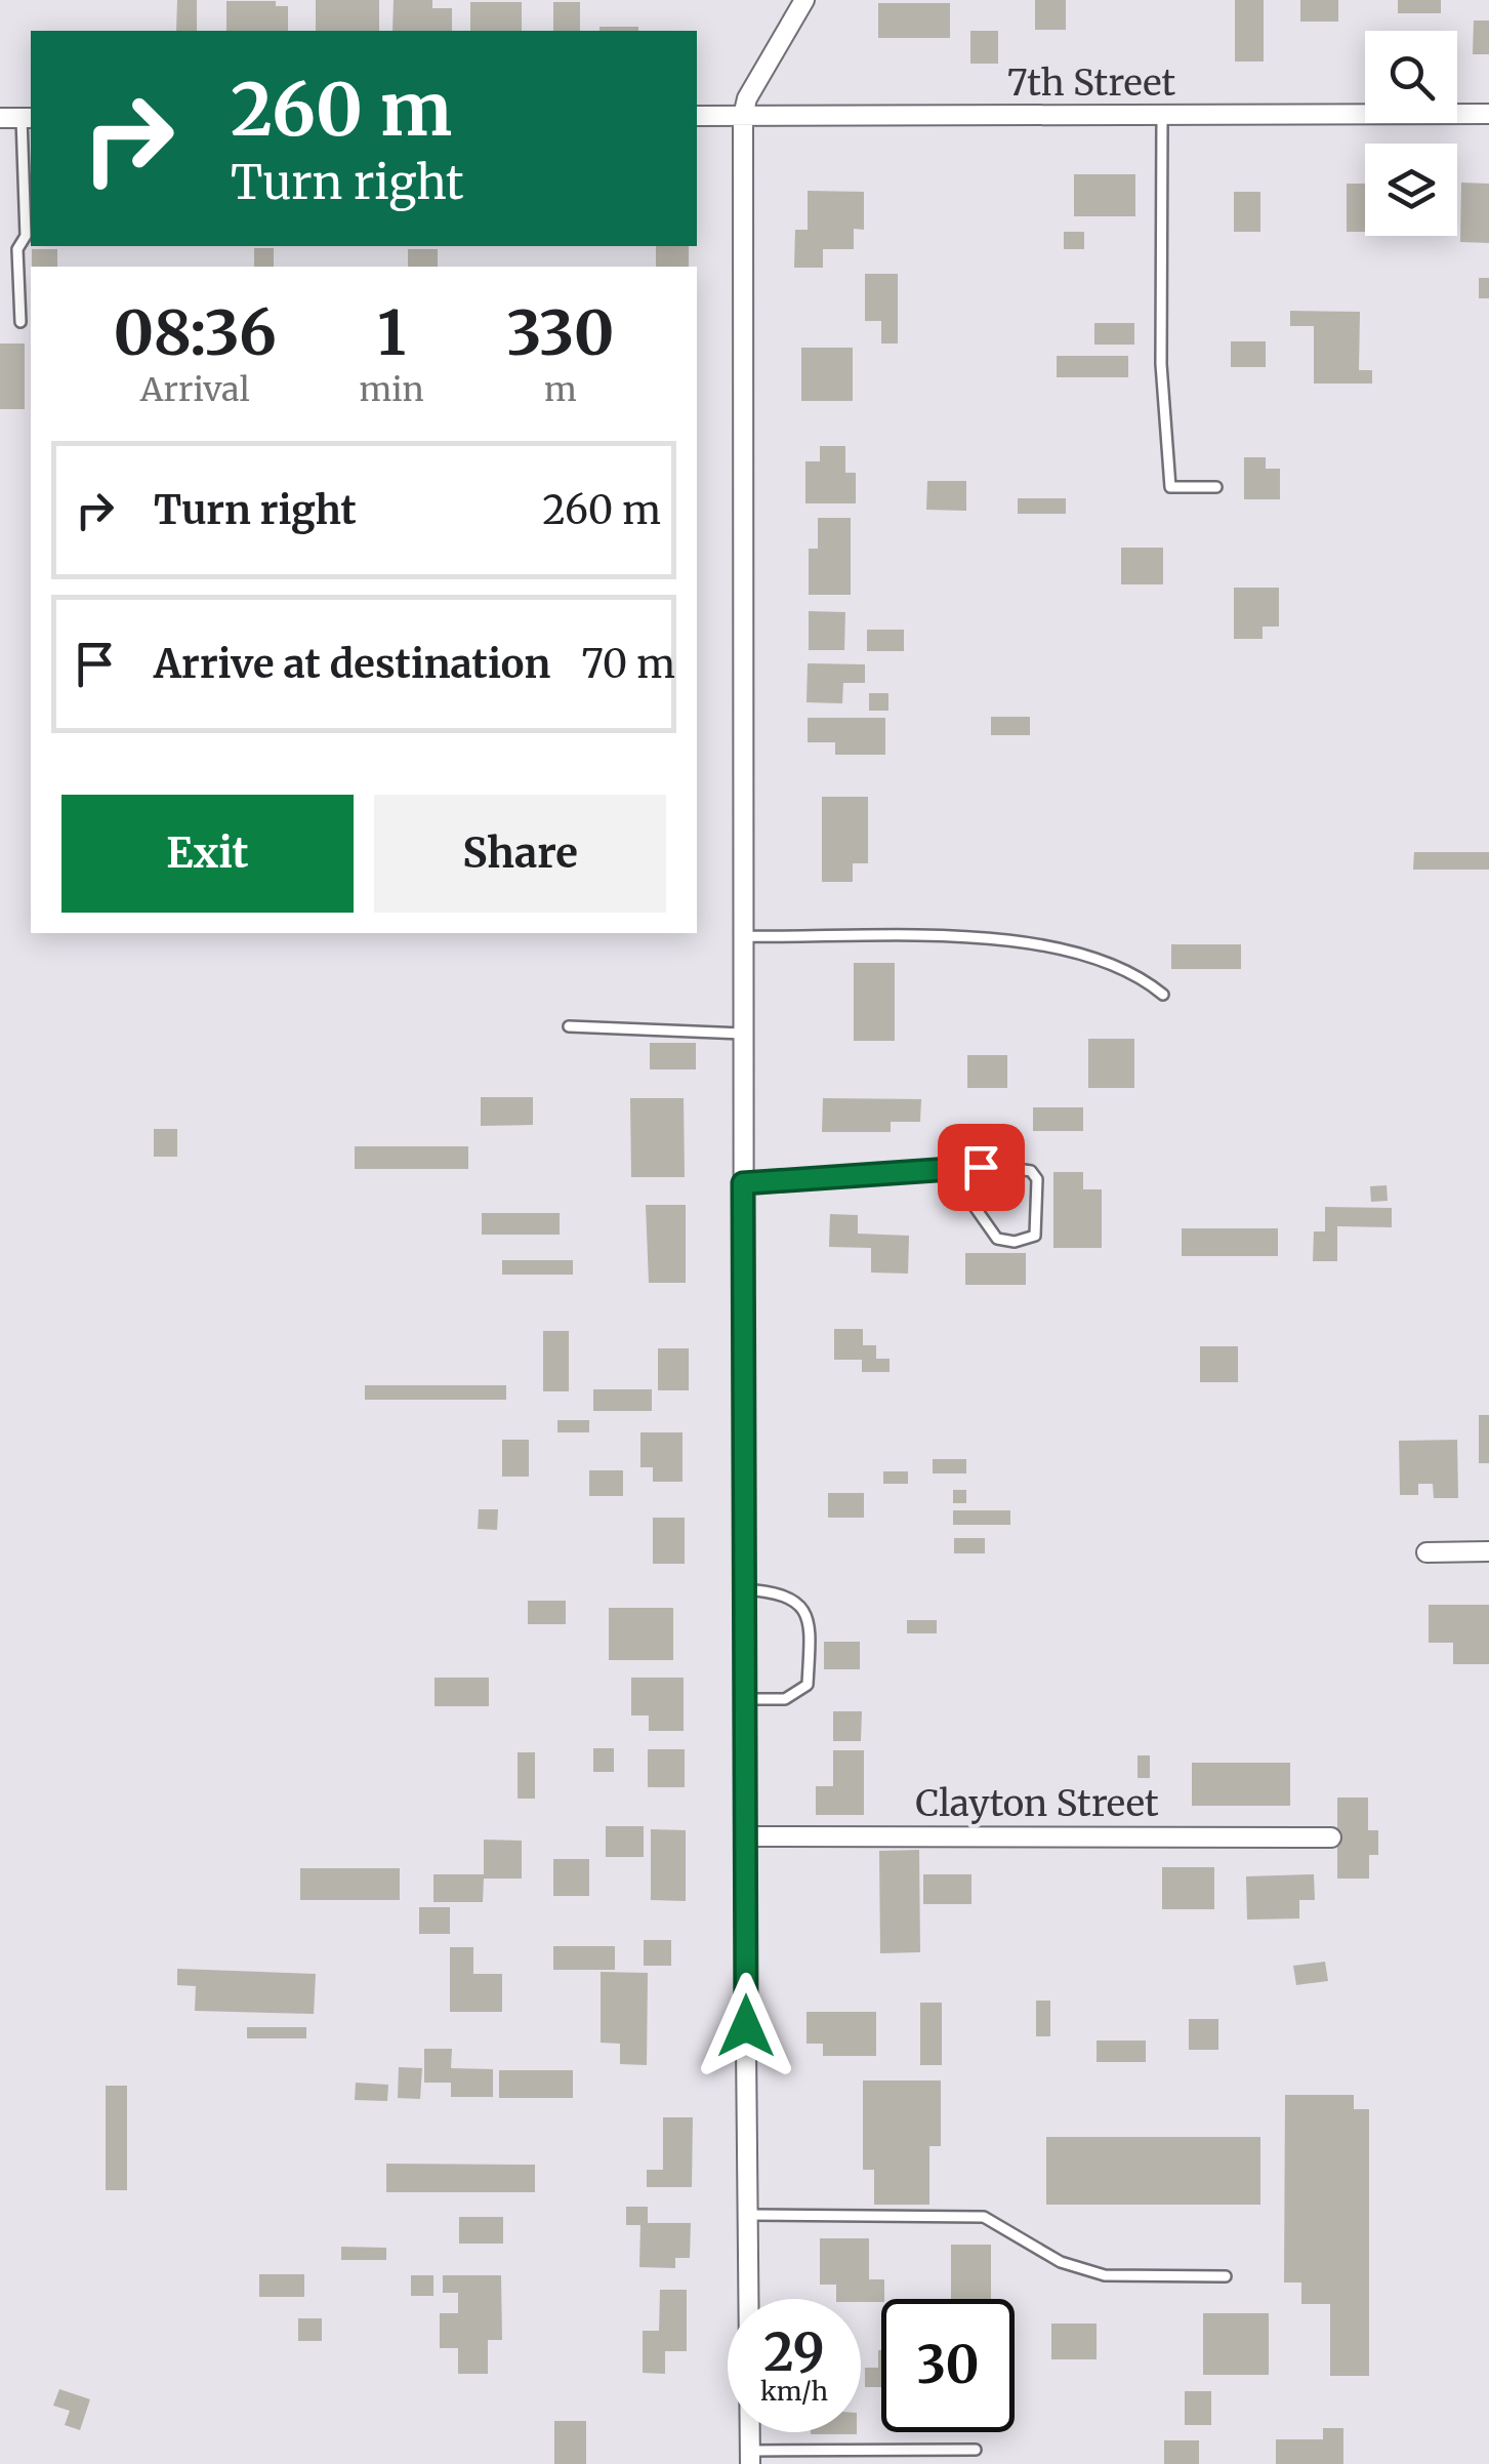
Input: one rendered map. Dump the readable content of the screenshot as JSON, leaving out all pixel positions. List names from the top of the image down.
{
  "streets": {
    "street": ["7th Street", "Clayton Street"]
  },
  "page": {
    "turn": ["260 m", "Turn right"],
    "eta": [
      "08:36",
      "Arrival",
      "1",
      "min",
      "330",
      "m"
    ],
    "list": [
      {
        "name": "Turn right",
        "value": "260 m"
      },
      {
        "name": "Arrive at destination",
        "value": "70 m"
      }
    ],
    "buttons": ["Exit", "Share"],
    "speed": "29 km/h",
    "limit": "30"
  }
}
